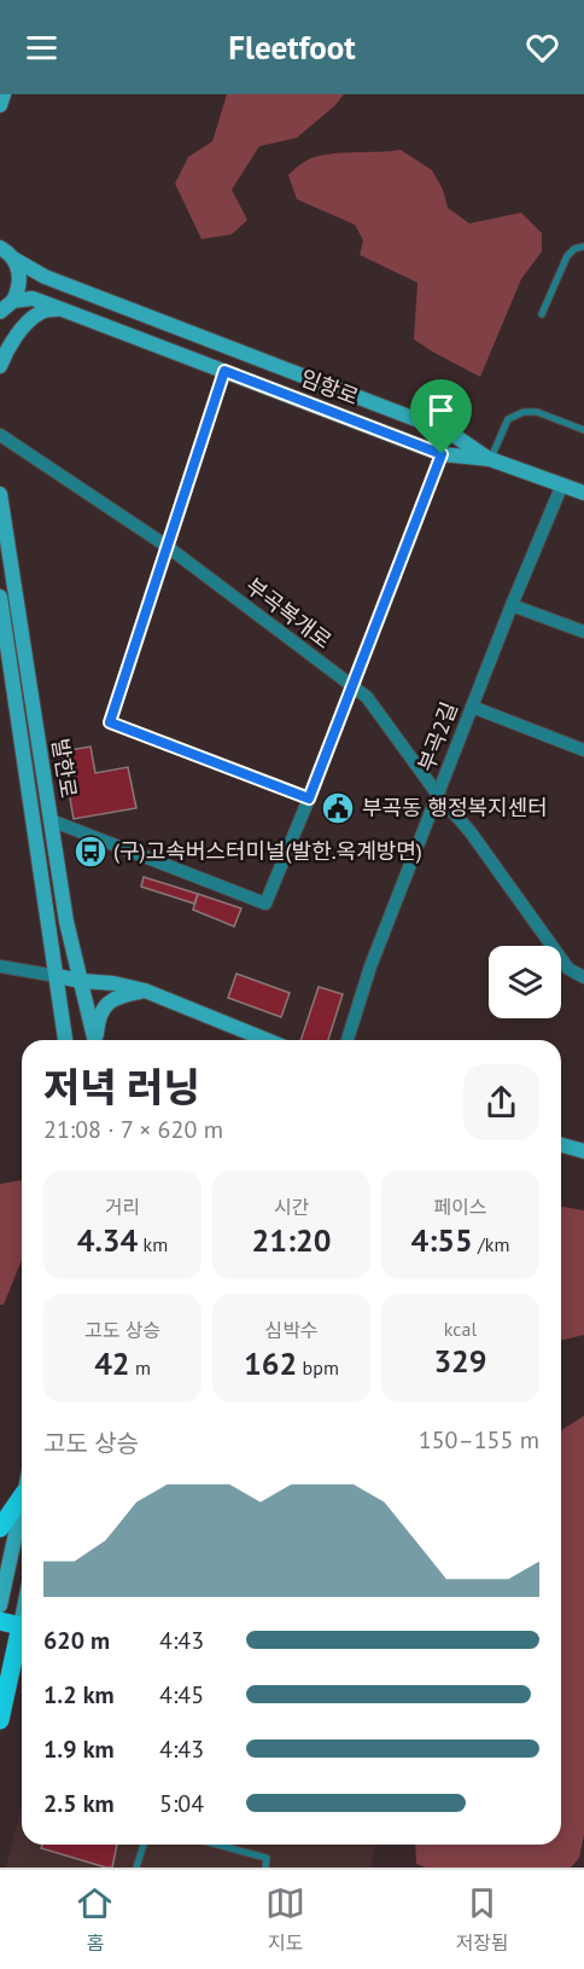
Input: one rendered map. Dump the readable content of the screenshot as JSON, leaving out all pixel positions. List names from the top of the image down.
{
  "streets": {
    "street": [
      "임항로",
      "부곡복개로",
      "부곡2길",
      "발한로"
    ]
  },
  "crossings": [
    ["임항로", "부곡2길"],
    ["부곡복개로", "부곡2길"]
  ],
  "places": {
    "public building": ["부곡동 행정복지센터"],
    "bus stop": ["(구)고속버스터미널(발한.옥계방면)"]
  },
  "page": {
    "header": "Fleetfoot",
    "heading": ["저녁 러닝", "21:08 · 7 × 620 m"],
    "stats": [
      ["거리", "4.34 km"],
      ["시간", "21:20"],
      ["페이스", "4:55 /km"],
      ["고도 상승", "42 m"],
      ["심박수", "162 bpm"],
      ["kcal", "329"]
    ],
    "chart": ["고도 상승", "150–155 m"],
    "list": [
      {
        "name": "620 m",
        "note": "4:43"
      },
      {
        "name": "1.2 km",
        "note": "4:45"
      },
      {
        "name": "1.9 km",
        "note": "4:43"
      },
      {
        "name": "2.5 km",
        "note": "5:04"
      }
    ],
    "tabs": ["홈", "지도", "저장됨"]
  }
}
